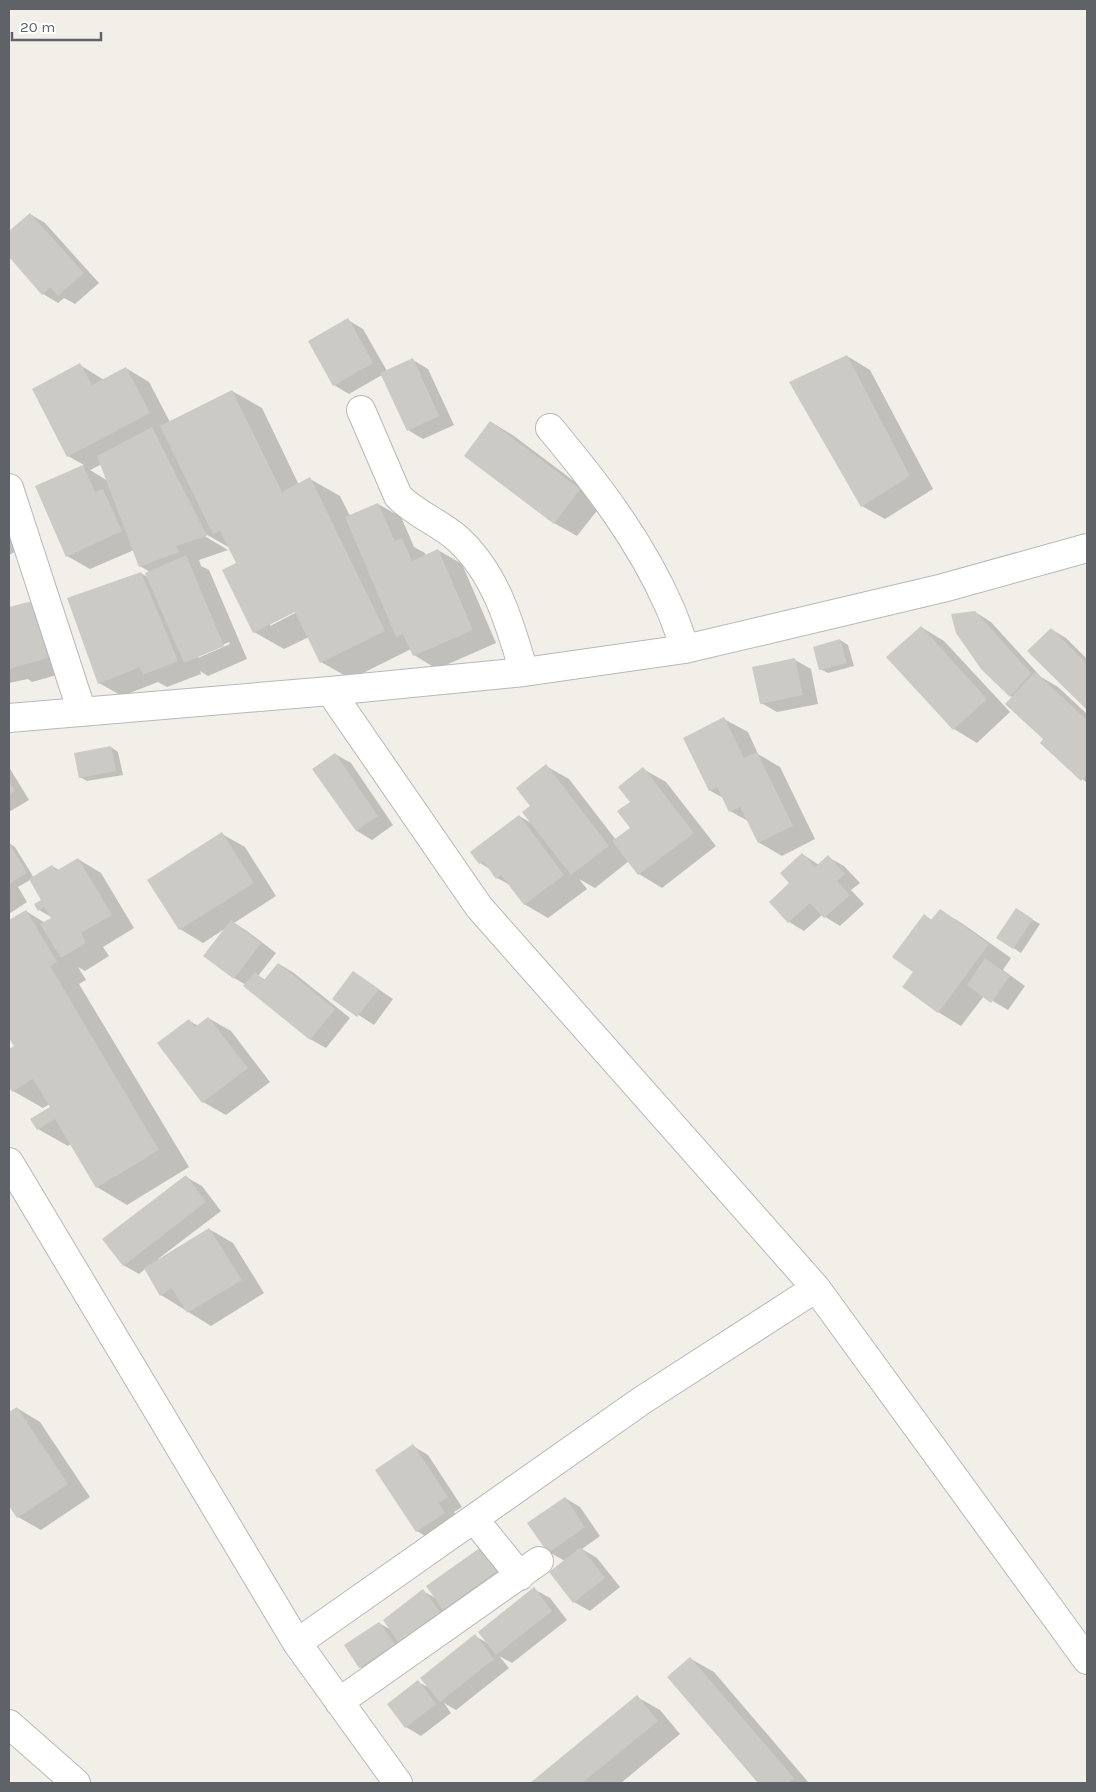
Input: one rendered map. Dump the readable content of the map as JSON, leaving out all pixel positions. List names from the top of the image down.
{
  "scale_bar": "20 m"
}
